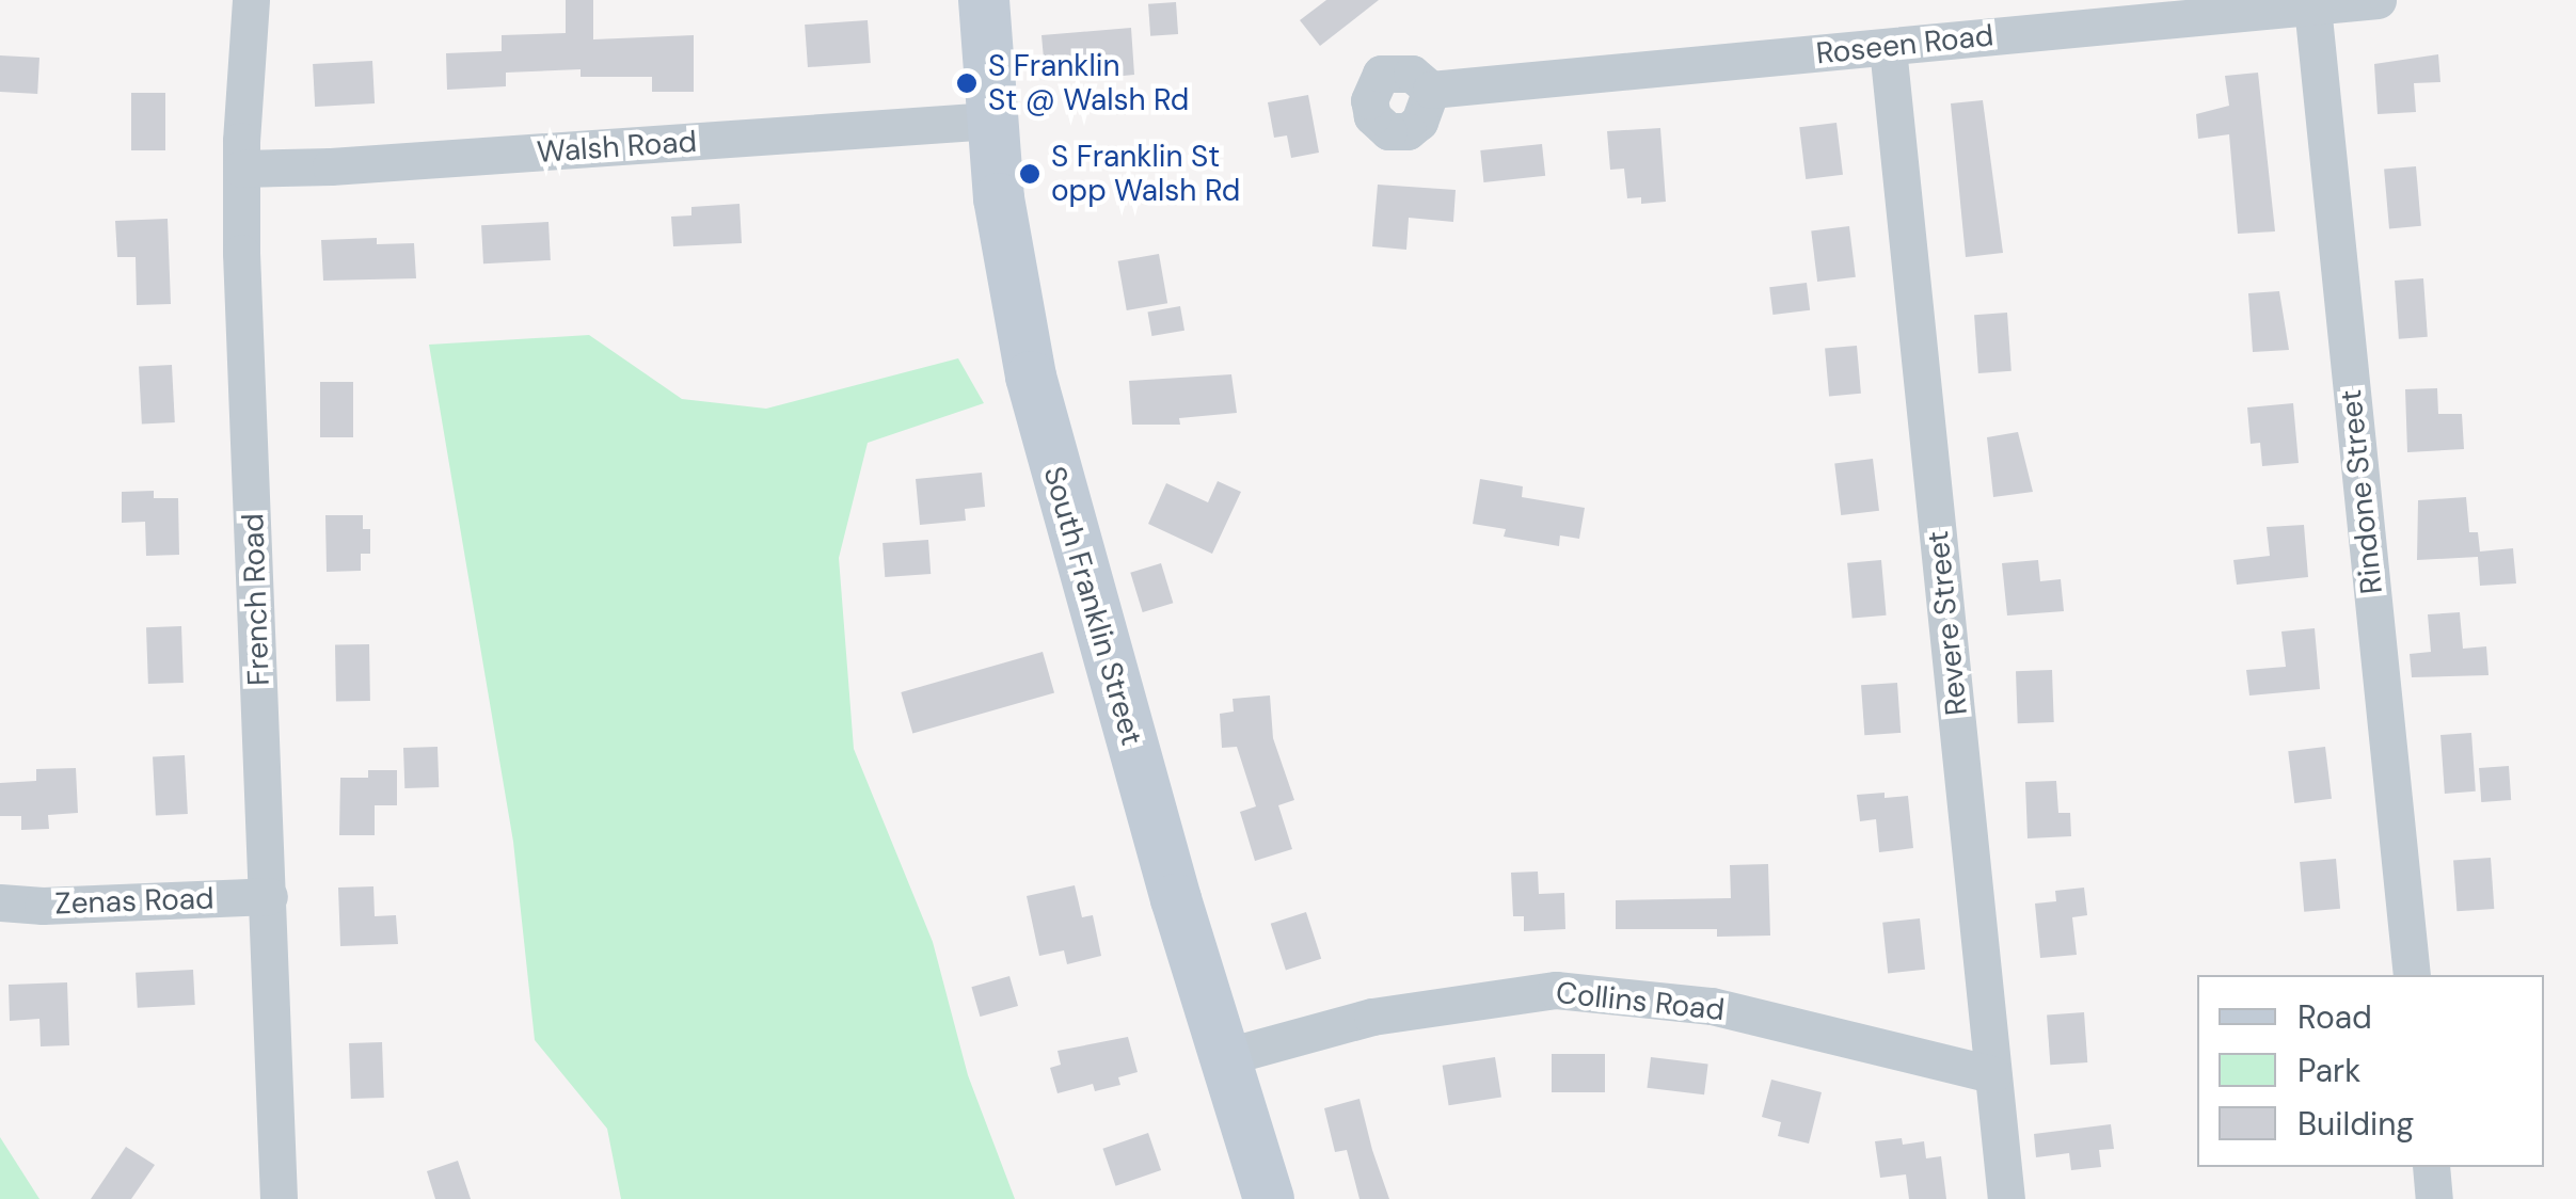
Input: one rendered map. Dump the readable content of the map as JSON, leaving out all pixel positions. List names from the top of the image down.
{
  "streets": {
    "main road": ["South Franklin Street"],
    "street": [
      "Roseen Road",
      "Walsh Road",
      "Rindone Street",
      "French Road",
      "Revere Street",
      "Zenas Road",
      "Collins Road"
    ]
  },
  "crossings": [
    ["Roseen Road", "Rindone Street"],
    ["Roseen Road", "Revere Street"],
    ["Walsh Road", "French Road"],
    ["Walsh Road", "South Franklin Street"],
    ["French Road", "Zenas Road"],
    ["South Franklin Street", "Collins Road"],
    ["Revere Street", "Collins Road"]
  ],
  "places": ["S Franklin St @ Walsh Rd", "S Franklin St opp Walsh Rd"],
  "legend": ["Road", "Park", "Building"]
}
